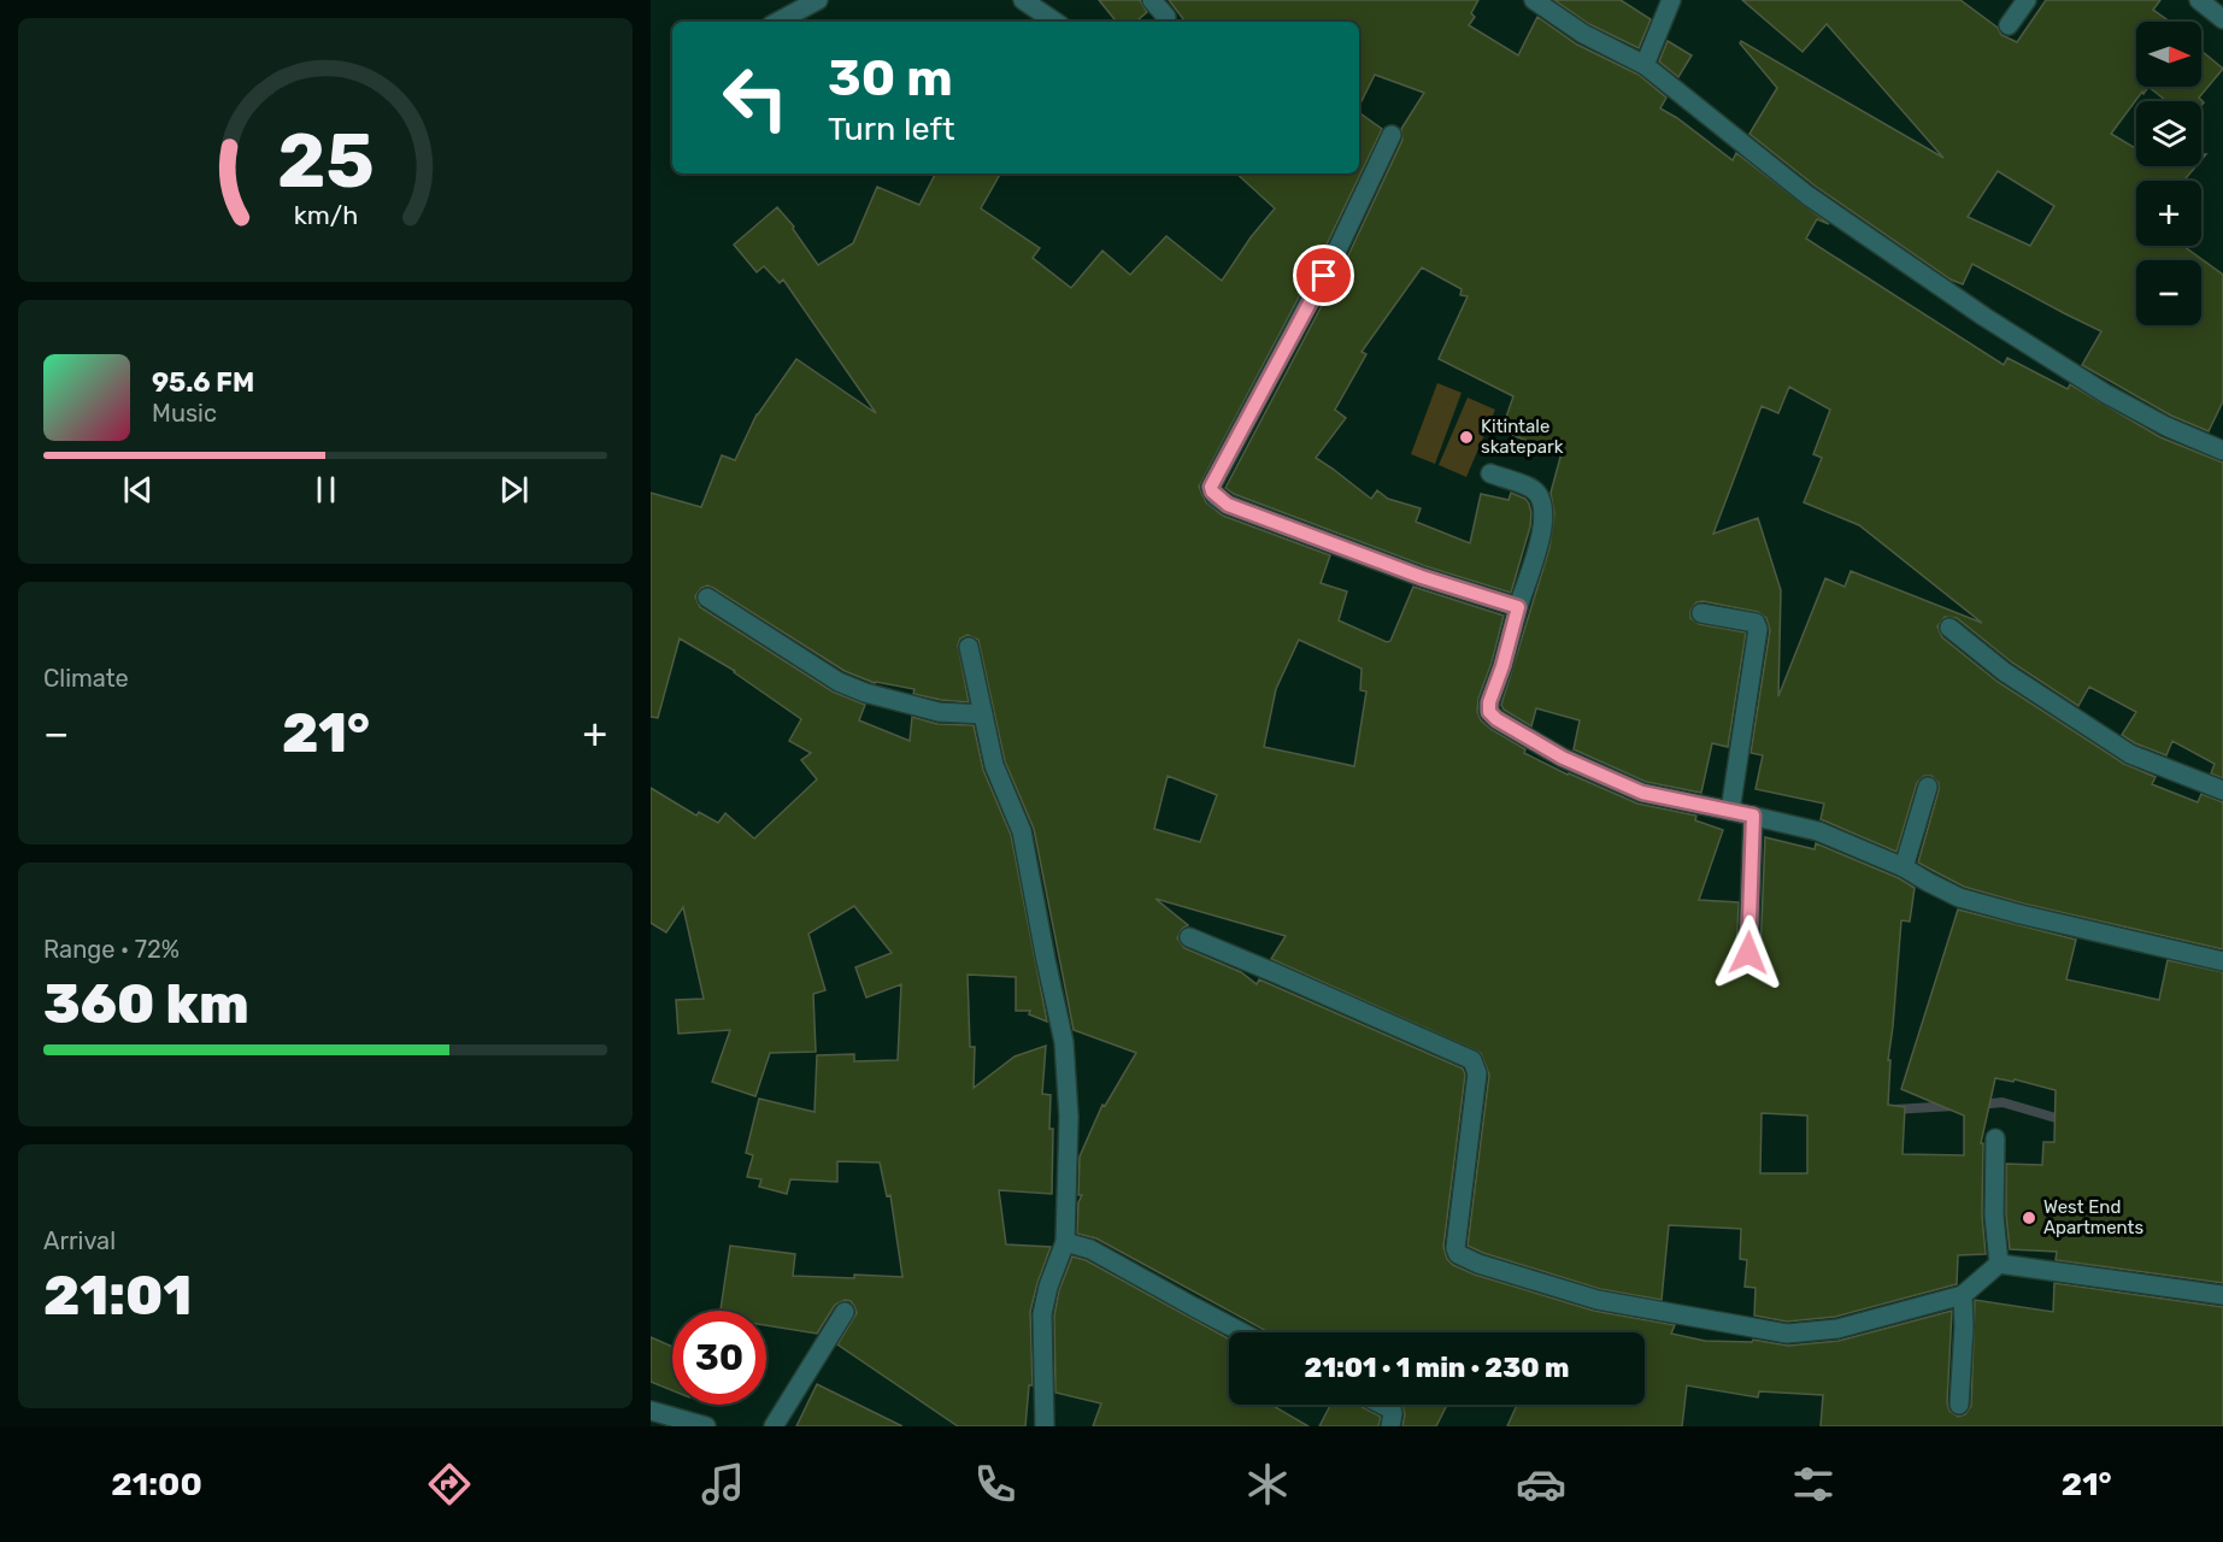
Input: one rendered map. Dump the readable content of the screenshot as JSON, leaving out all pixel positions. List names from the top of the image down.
{
  "places": ["Kitintale skatepark", "West End Apartments"],
  "north": "right",
  "page": {
    "map_buttons": ["+", "−"],
    "turn": ["30 m", "Turn left"],
    "song": ["95.6 FM", "Music"],
    "tile": [
      "Climate",
      ["Range · 72%", "360 km"],
      ["Arrival", "21:01"]
    ],
    "heat": ["−", "21°", "+"],
    "limit": "30",
    "trip": "21:01 · 1 min · 230 m",
    "tabs": ["21:00", "21°"],
    "gauge": ["25", "km/h"]
  }
}
